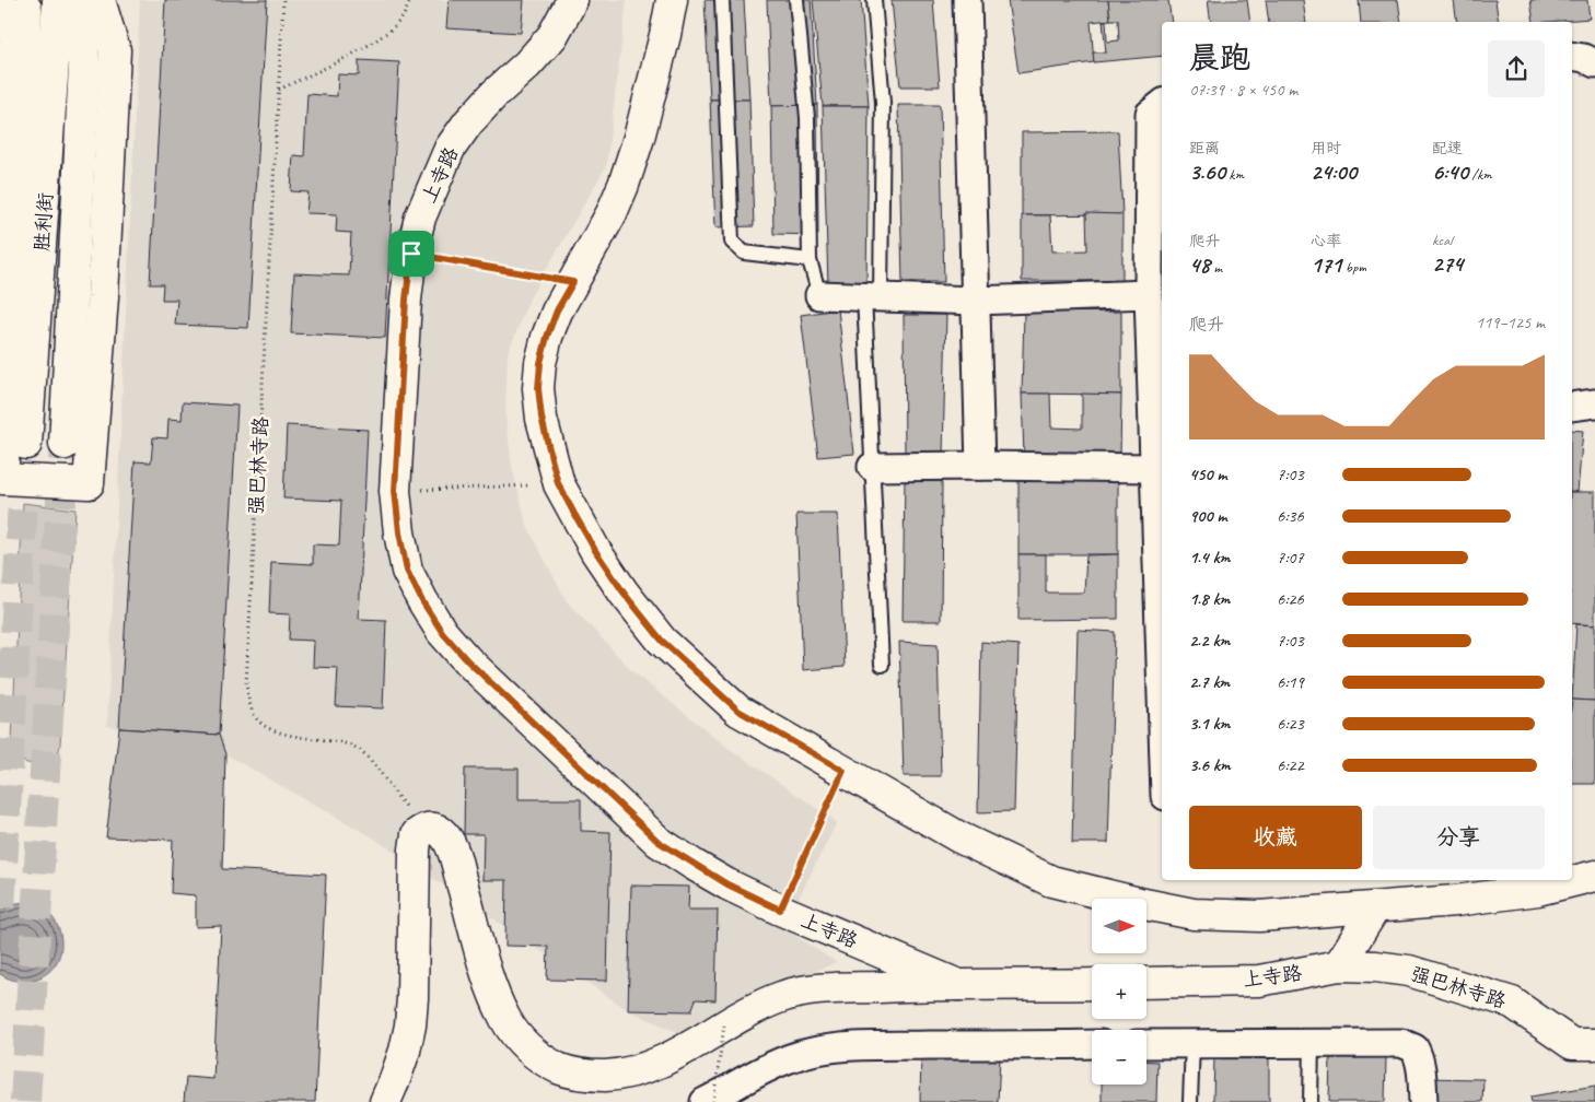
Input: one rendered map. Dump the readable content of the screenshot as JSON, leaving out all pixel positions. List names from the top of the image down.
{
  "streets": {
    "street": ["上寺路", "胜利街", "强巴林寺路"]
  },
  "crossings": [
    ["上寺路", "强巴林寺路"]
  ],
  "north": "right",
  "page": {
    "heading": ["晨跑", "07:39 · 8 × 450 m"],
    "stats": [
      ["距离", "3.60 km"],
      ["用时", "24:00"],
      ["配速", "6:40 /km"],
      ["爬升", "48 m"],
      ["心率", "171 bpm"],
      ["kcal", "274"]
    ],
    "chart": ["爬升", "119–125 m"],
    "list": [
      {
        "name": "450 m",
        "note": "7:03"
      },
      {
        "name": "900 m",
        "note": "6:36"
      },
      {
        "name": "1.4 km",
        "note": "7:07"
      },
      {
        "name": "1.8 km",
        "note": "6:26"
      },
      {
        "name": "2.2 km",
        "note": "7:03"
      },
      {
        "name": "2.7 km",
        "note": "6:19"
      },
      {
        "name": "3.1 km",
        "note": "6:23"
      },
      {
        "name": "3.6 km",
        "note": "6:22"
      }
    ],
    "buttons": ["收藏", "分享"],
    "map_buttons": ["+", "−"]
  }
}
